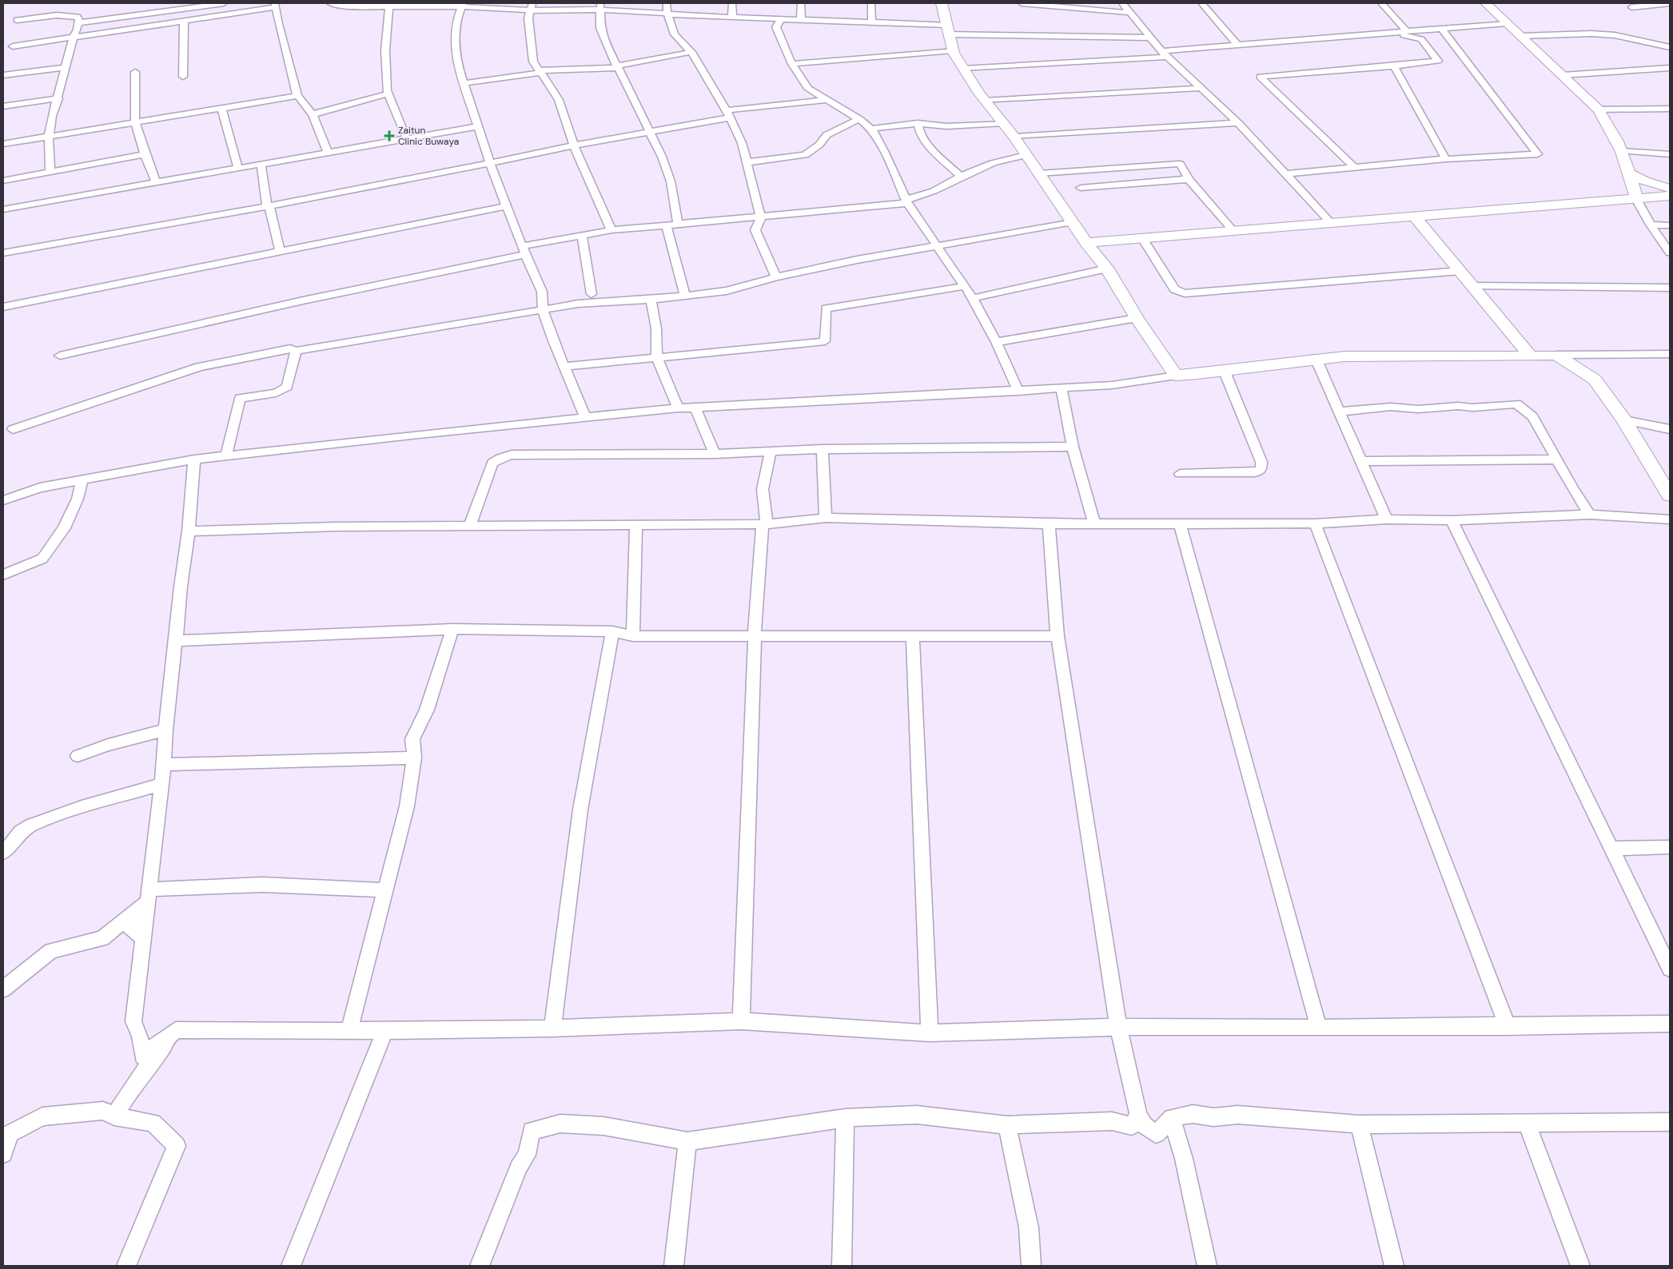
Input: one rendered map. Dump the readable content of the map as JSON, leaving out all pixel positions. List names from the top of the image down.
{
  "places": {
    "health": ["Zaitun Clinic Buwaya"]
  }
}
